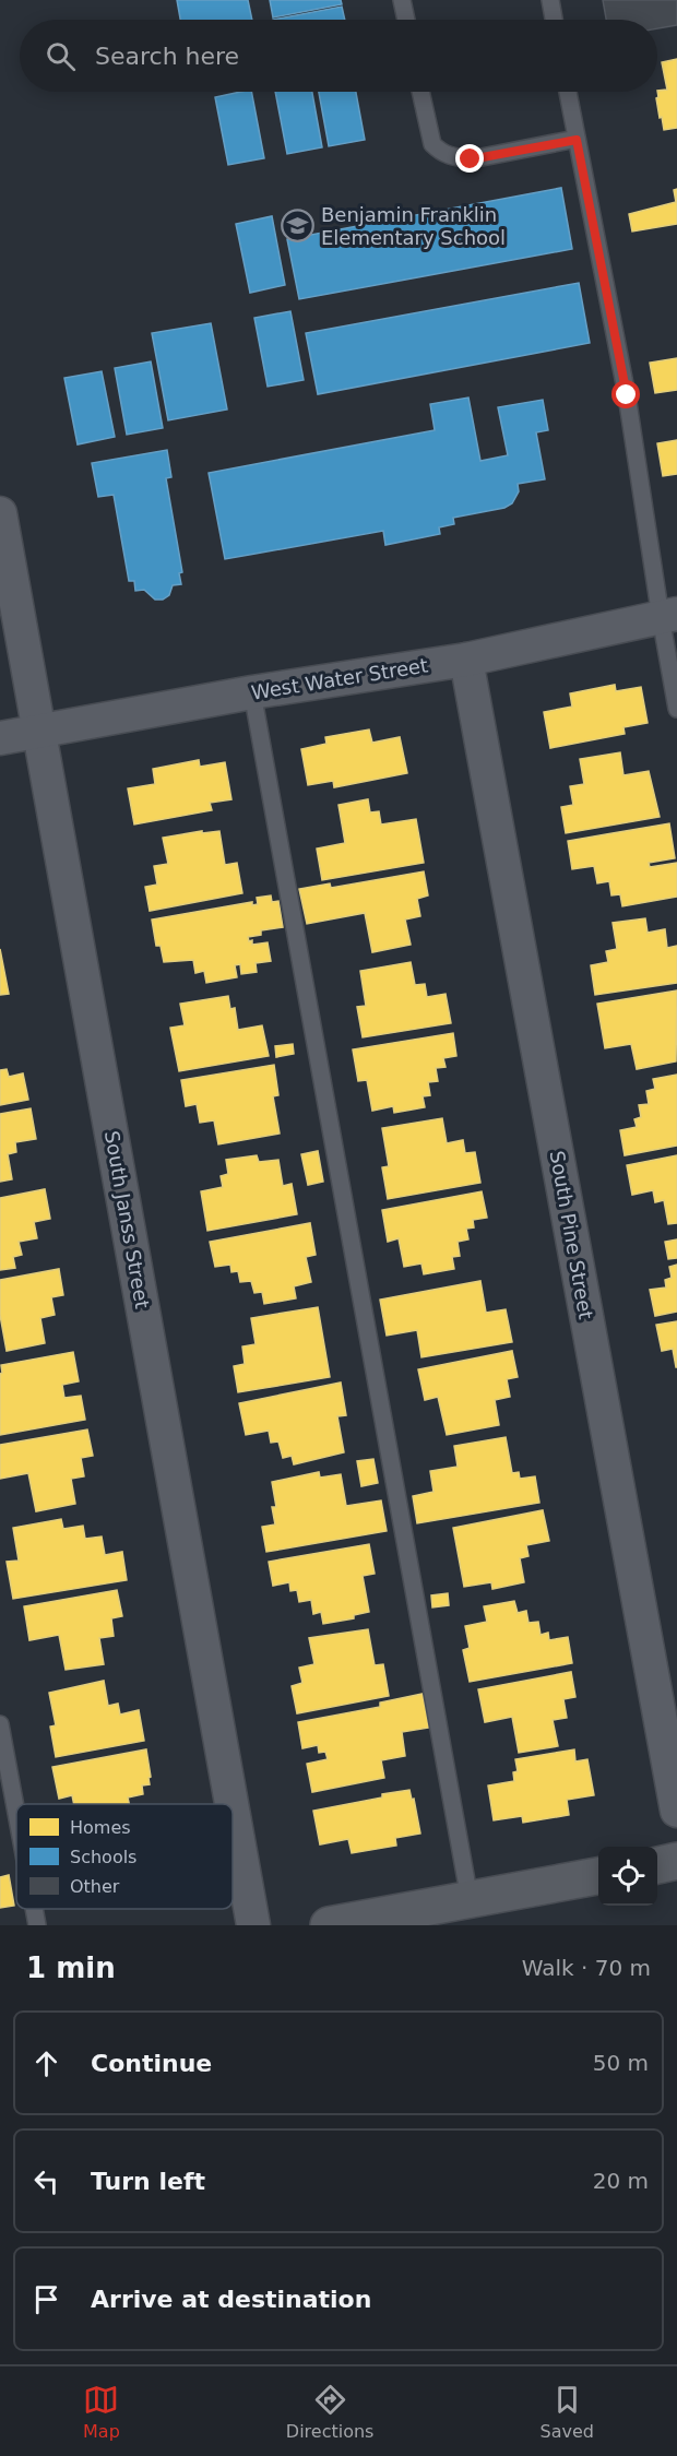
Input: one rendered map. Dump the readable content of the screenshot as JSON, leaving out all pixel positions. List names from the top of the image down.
{
  "streets": {
    "street": ["West Water Street", "South Janss Street", "South Pine Street"]
  },
  "crossings": [
    ["West Water Street", "South Janss Street"],
    ["West Water Street", "South Pine Street"]
  ],
  "places": {
    "school or university": ["Benjamin Franklin Elementary School"]
  },
  "legend": ["Homes", "Schools", "Other"],
  "page": {
    "search": "Search here",
    "heading": ["1 min", "Walk · 70 m"],
    "list": [
      ["Continue", "50 m"],
      ["Turn left", "20 m"],
      "Arrive at destination"
    ],
    "nav": ["Map", "Directions", "Saved"]
  }
}
